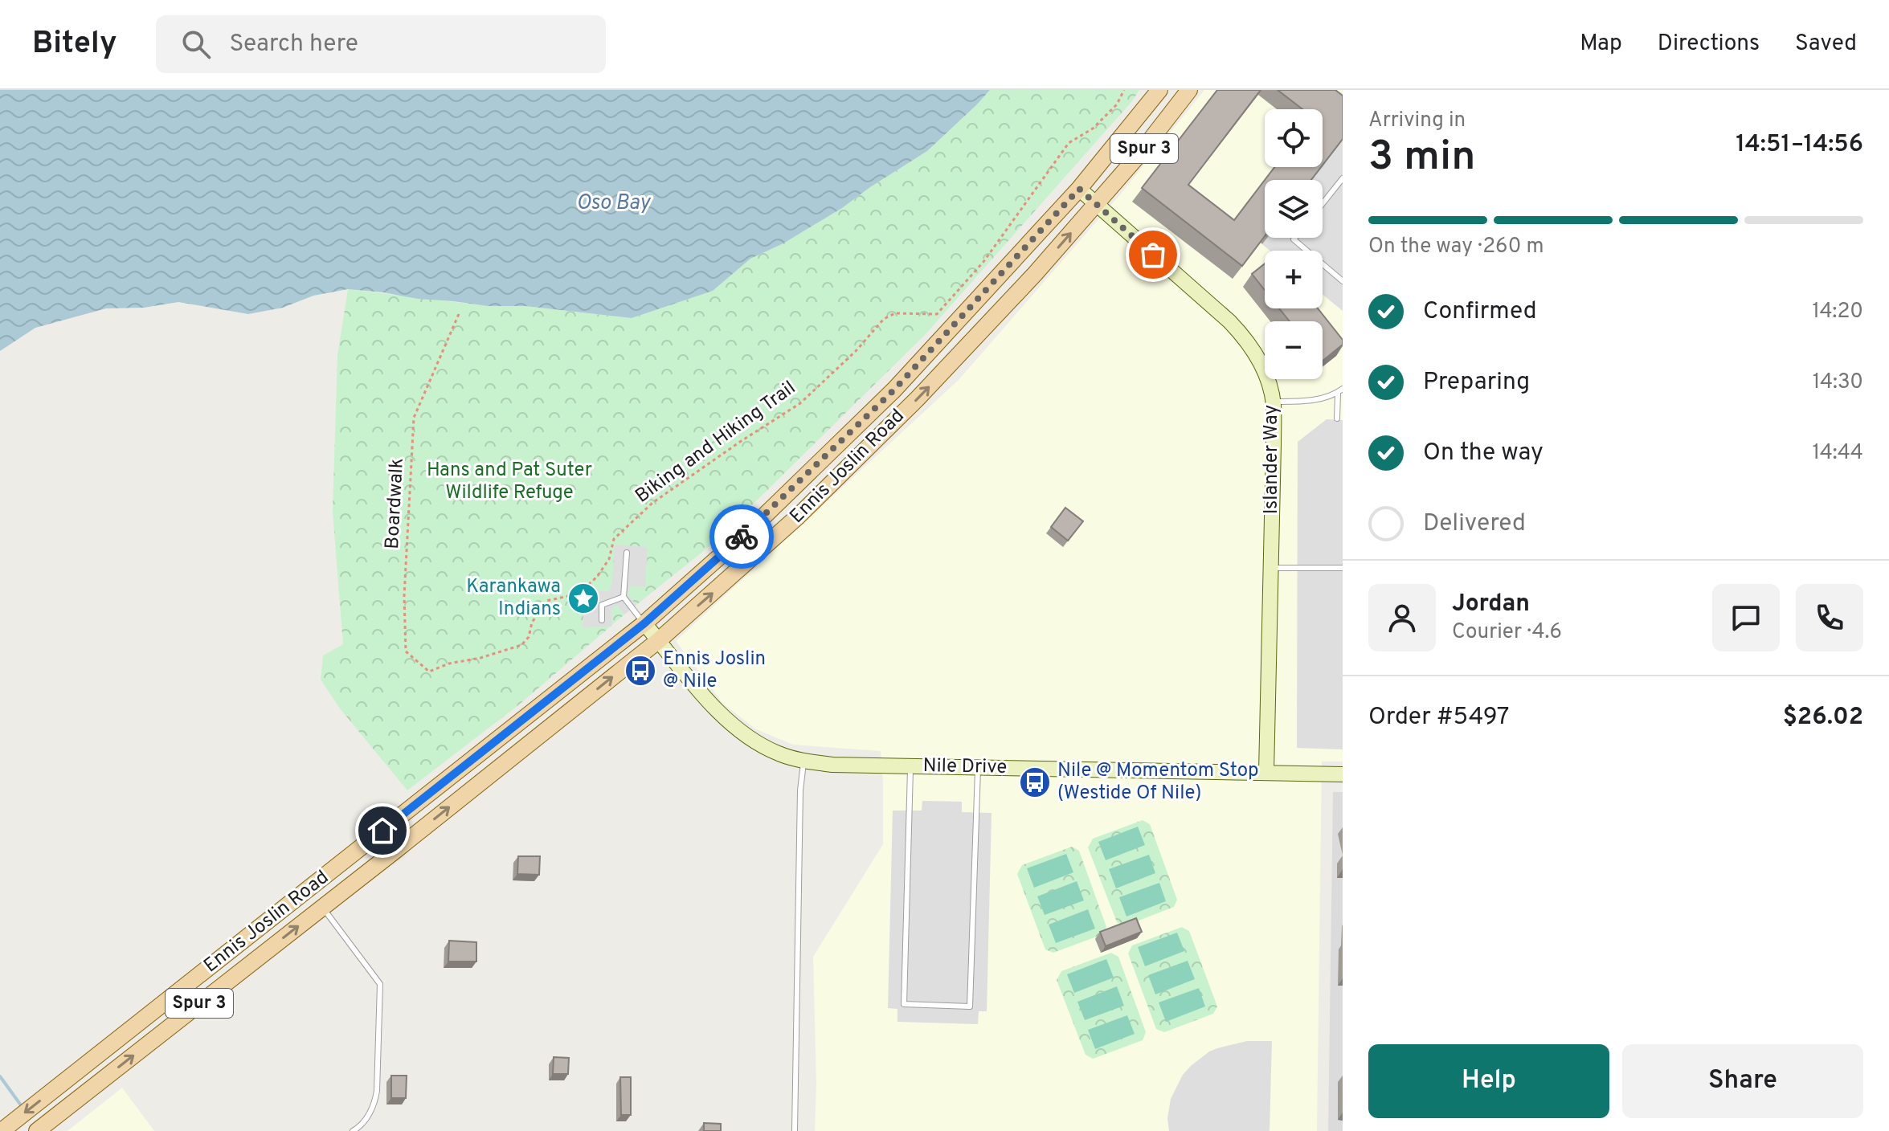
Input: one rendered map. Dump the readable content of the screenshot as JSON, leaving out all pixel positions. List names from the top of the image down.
{
  "streets": {
    "main road": [
      "Spur 3",
      "Islander Way",
      "Ennis Joslin Road",
      "Nile Drive"
    ],
    "path": ["Biking and Hiking Trail", "Boardwalk"]
  },
  "crossings": [
    ["Biking and Hiking Trail", "Boardwalk"],
    ["Islander Way", "Ennis Joslin Road"],
    ["Islander Way", "Nile Drive"],
    ["Ennis Joslin Road", "Nile Drive"]
  ],
  "water": ["Oso Bay"],
  "parks": ["Hans and Pat Suter Wildlife Refuge"],
  "places": {
    "place": ["Karankawa Indians"],
    "bus stop": ["Ennis Joslin @ Nile", "Nile @ Momentom Stop (Westide Of Nile)"]
  },
  "page": {
    "header": "Bitely",
    "search": "Search here",
    "nav": ["Map", "Directions", "Saved"],
    "heading": ["3 min", "Arriving in", "14:51–14:56"],
    "panel": [
      "Jordan",
      "Courier · 4.6",
      "Order #5497",
      "$26.02"
    ],
    "map_buttons": ["+", "−"],
    "bar": "On the way · 260 m",
    "list": [
      ["Confirmed", "14:20"],
      ["Preparing", "14:30"],
      ["On the way", "14:44"],
      "Delivered"
    ],
    "buttons": ["Help", "Share"]
  }
}
